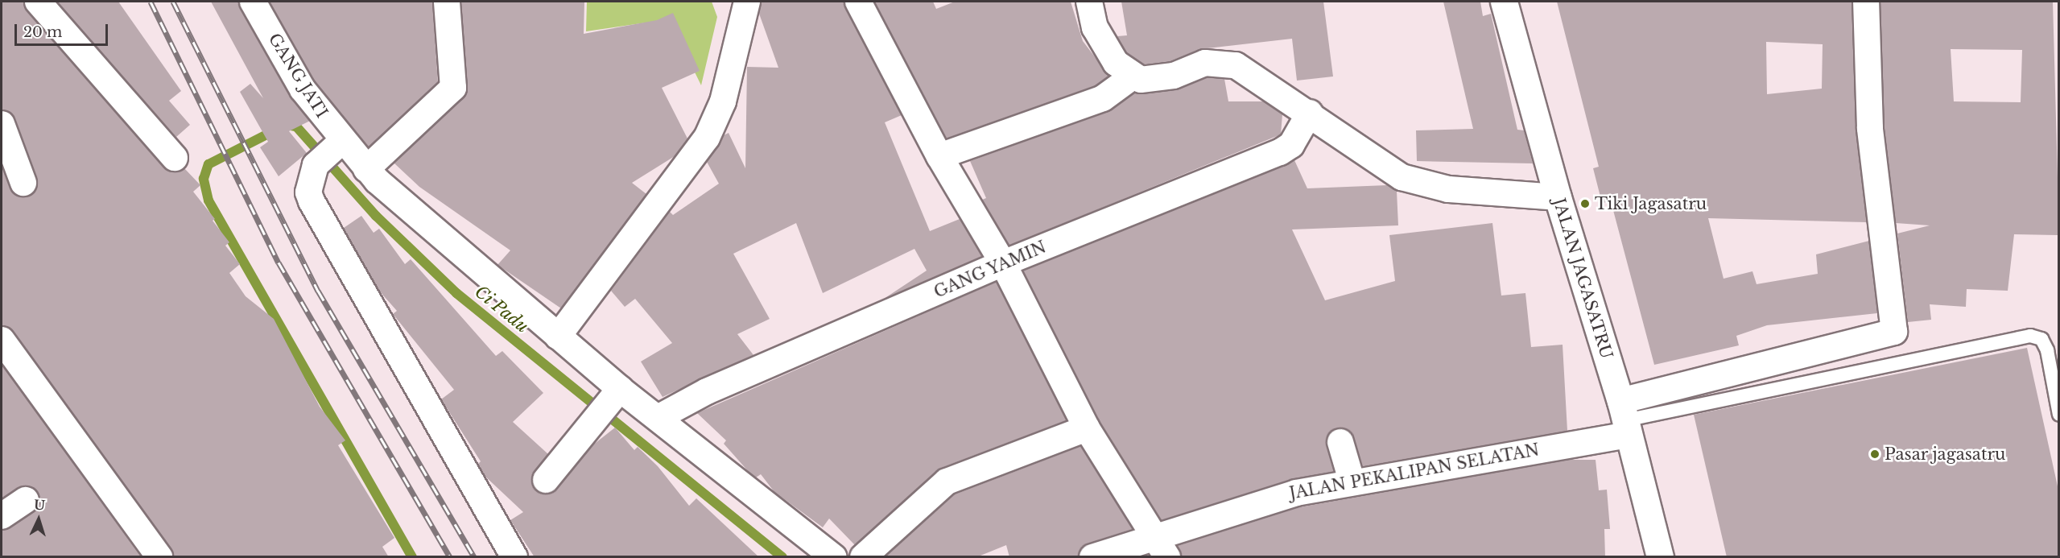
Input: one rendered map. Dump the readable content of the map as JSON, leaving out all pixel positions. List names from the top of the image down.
{
  "streets": {
    "street": [
      "GANG JATI",
      "GANG YAMIN",
      "JALAN JAGASATRU",
      "JALAN PEKALIPAN SELATAN"
    ]
  },
  "crossings": [
    ["GANG JATI", "GANG YAMIN"],
    ["JALAN JAGASATRU", "JALAN PEKALIPAN SELATAN"]
  ],
  "water": ["Ci Padu"],
  "places": ["Tiki Jagasatru", "Pasar jagasatru"],
  "scale_bar": "20 m",
  "north": "top"
}
